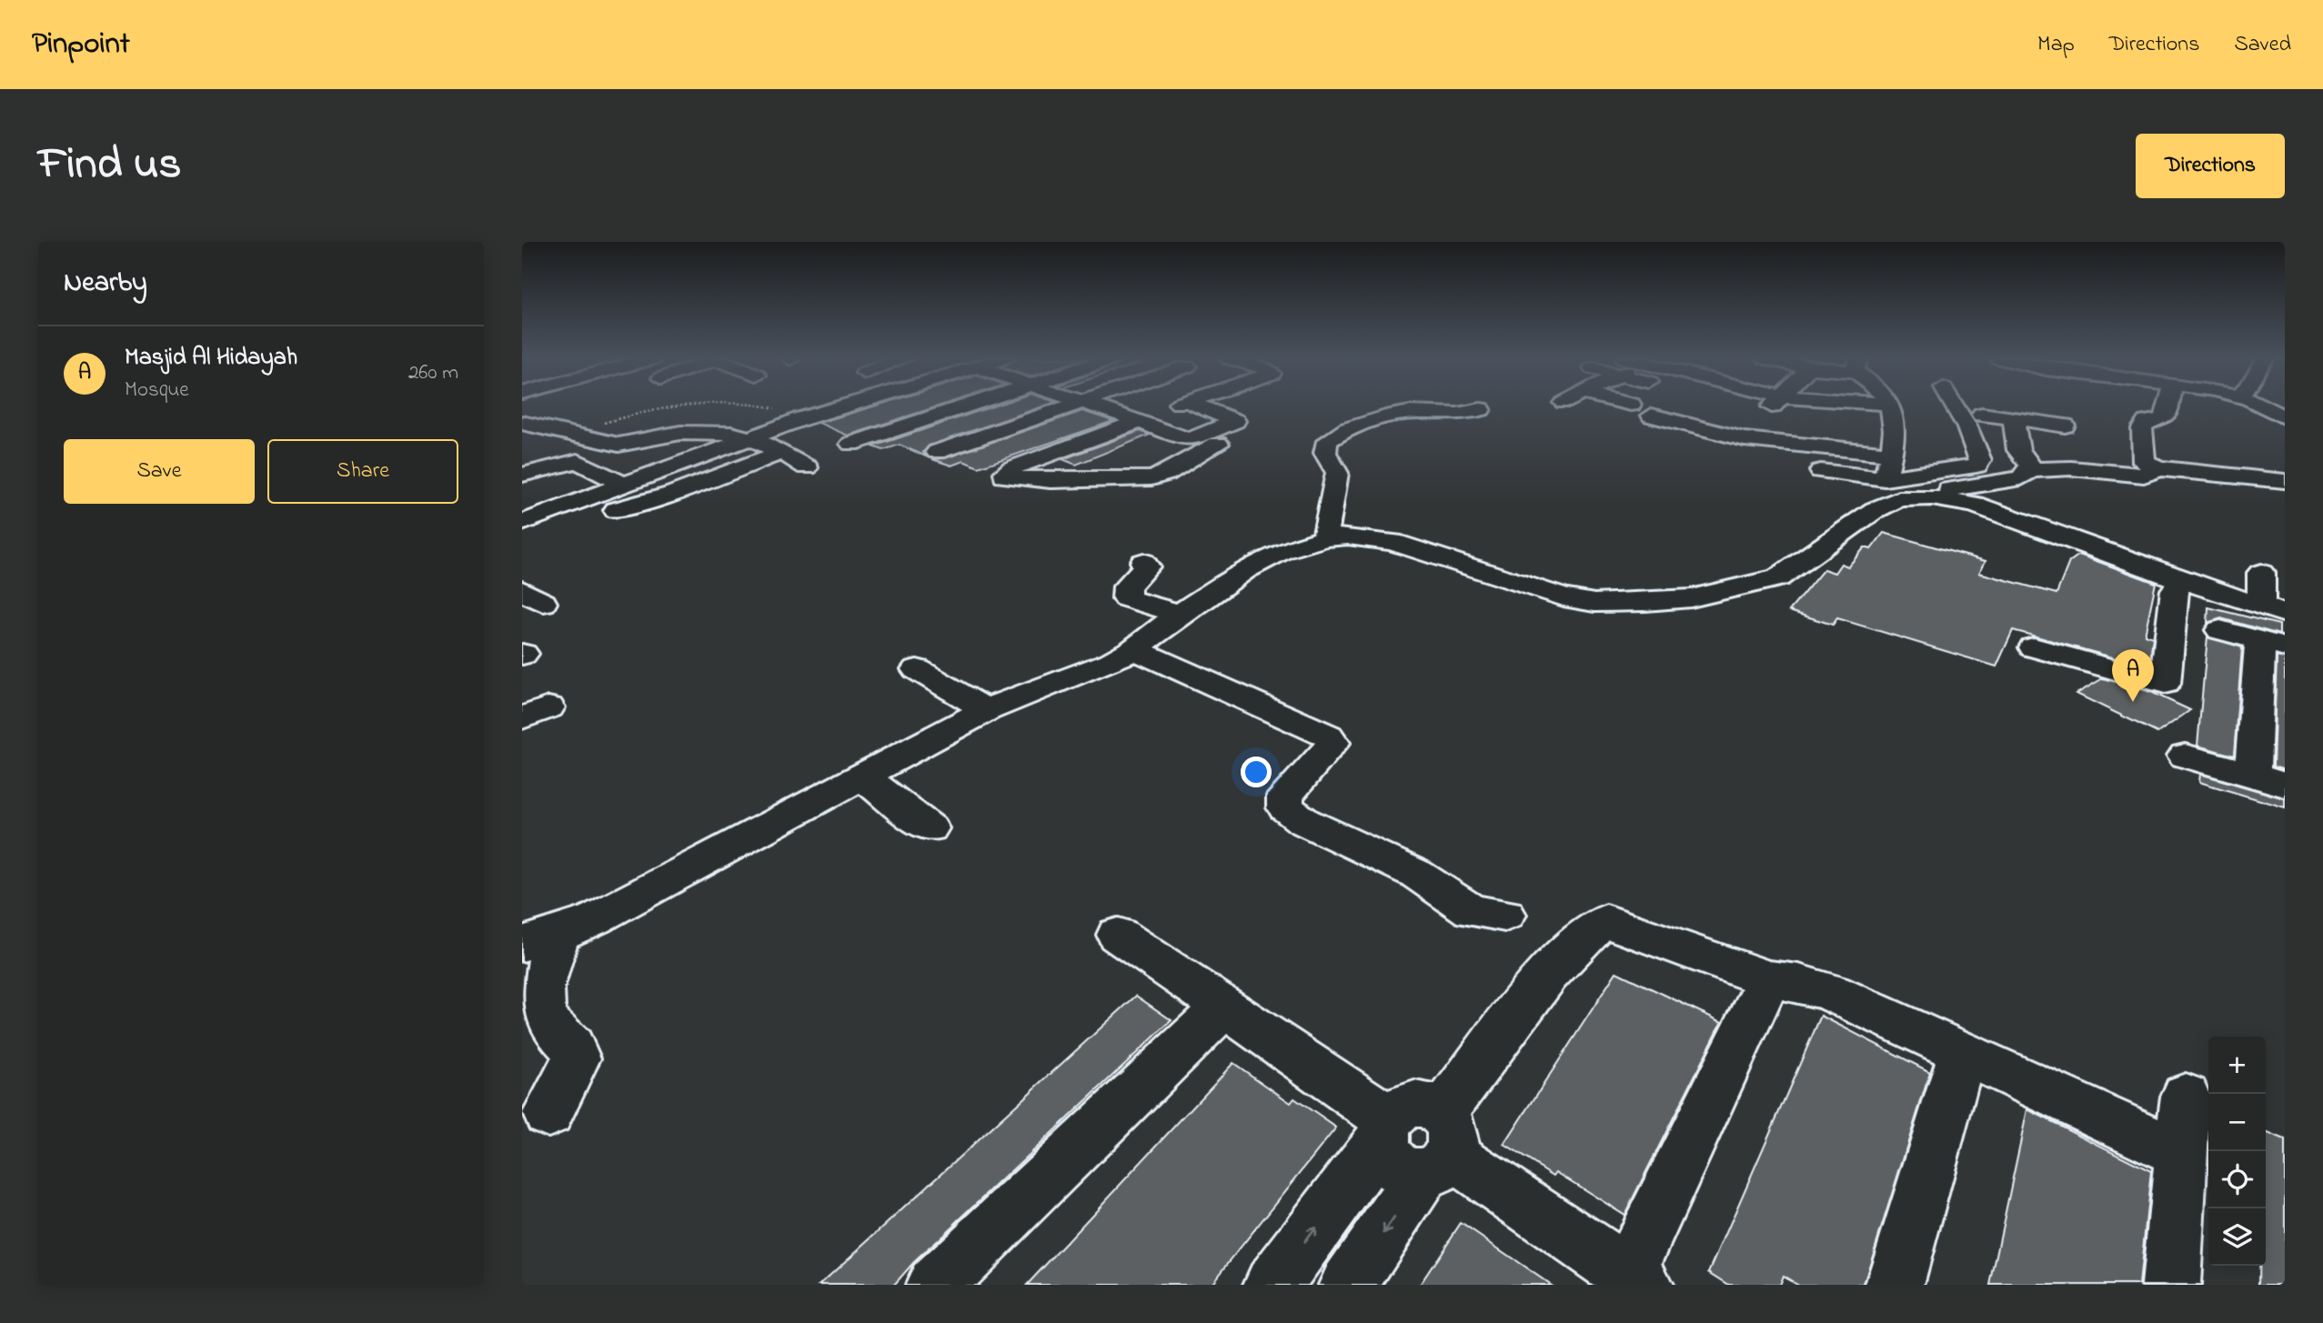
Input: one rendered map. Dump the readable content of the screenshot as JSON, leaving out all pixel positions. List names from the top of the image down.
{
  "page": {
    "header": "Pinpoint",
    "nav": ["Map", "Directions", "Saved"],
    "title": "Find us",
    "buttons": [
      "Directions",
      ["Save", "Share"]
    ],
    "heading": "Nearby",
    "list": [
      {
        "mark": "A",
        "name": "Masjid Al Hidayah",
        "note": "Mosque",
        "value": "260 m"
      }
    ],
    "pins": "A",
    "map_buttons": ["+", "−"]
  }
}
